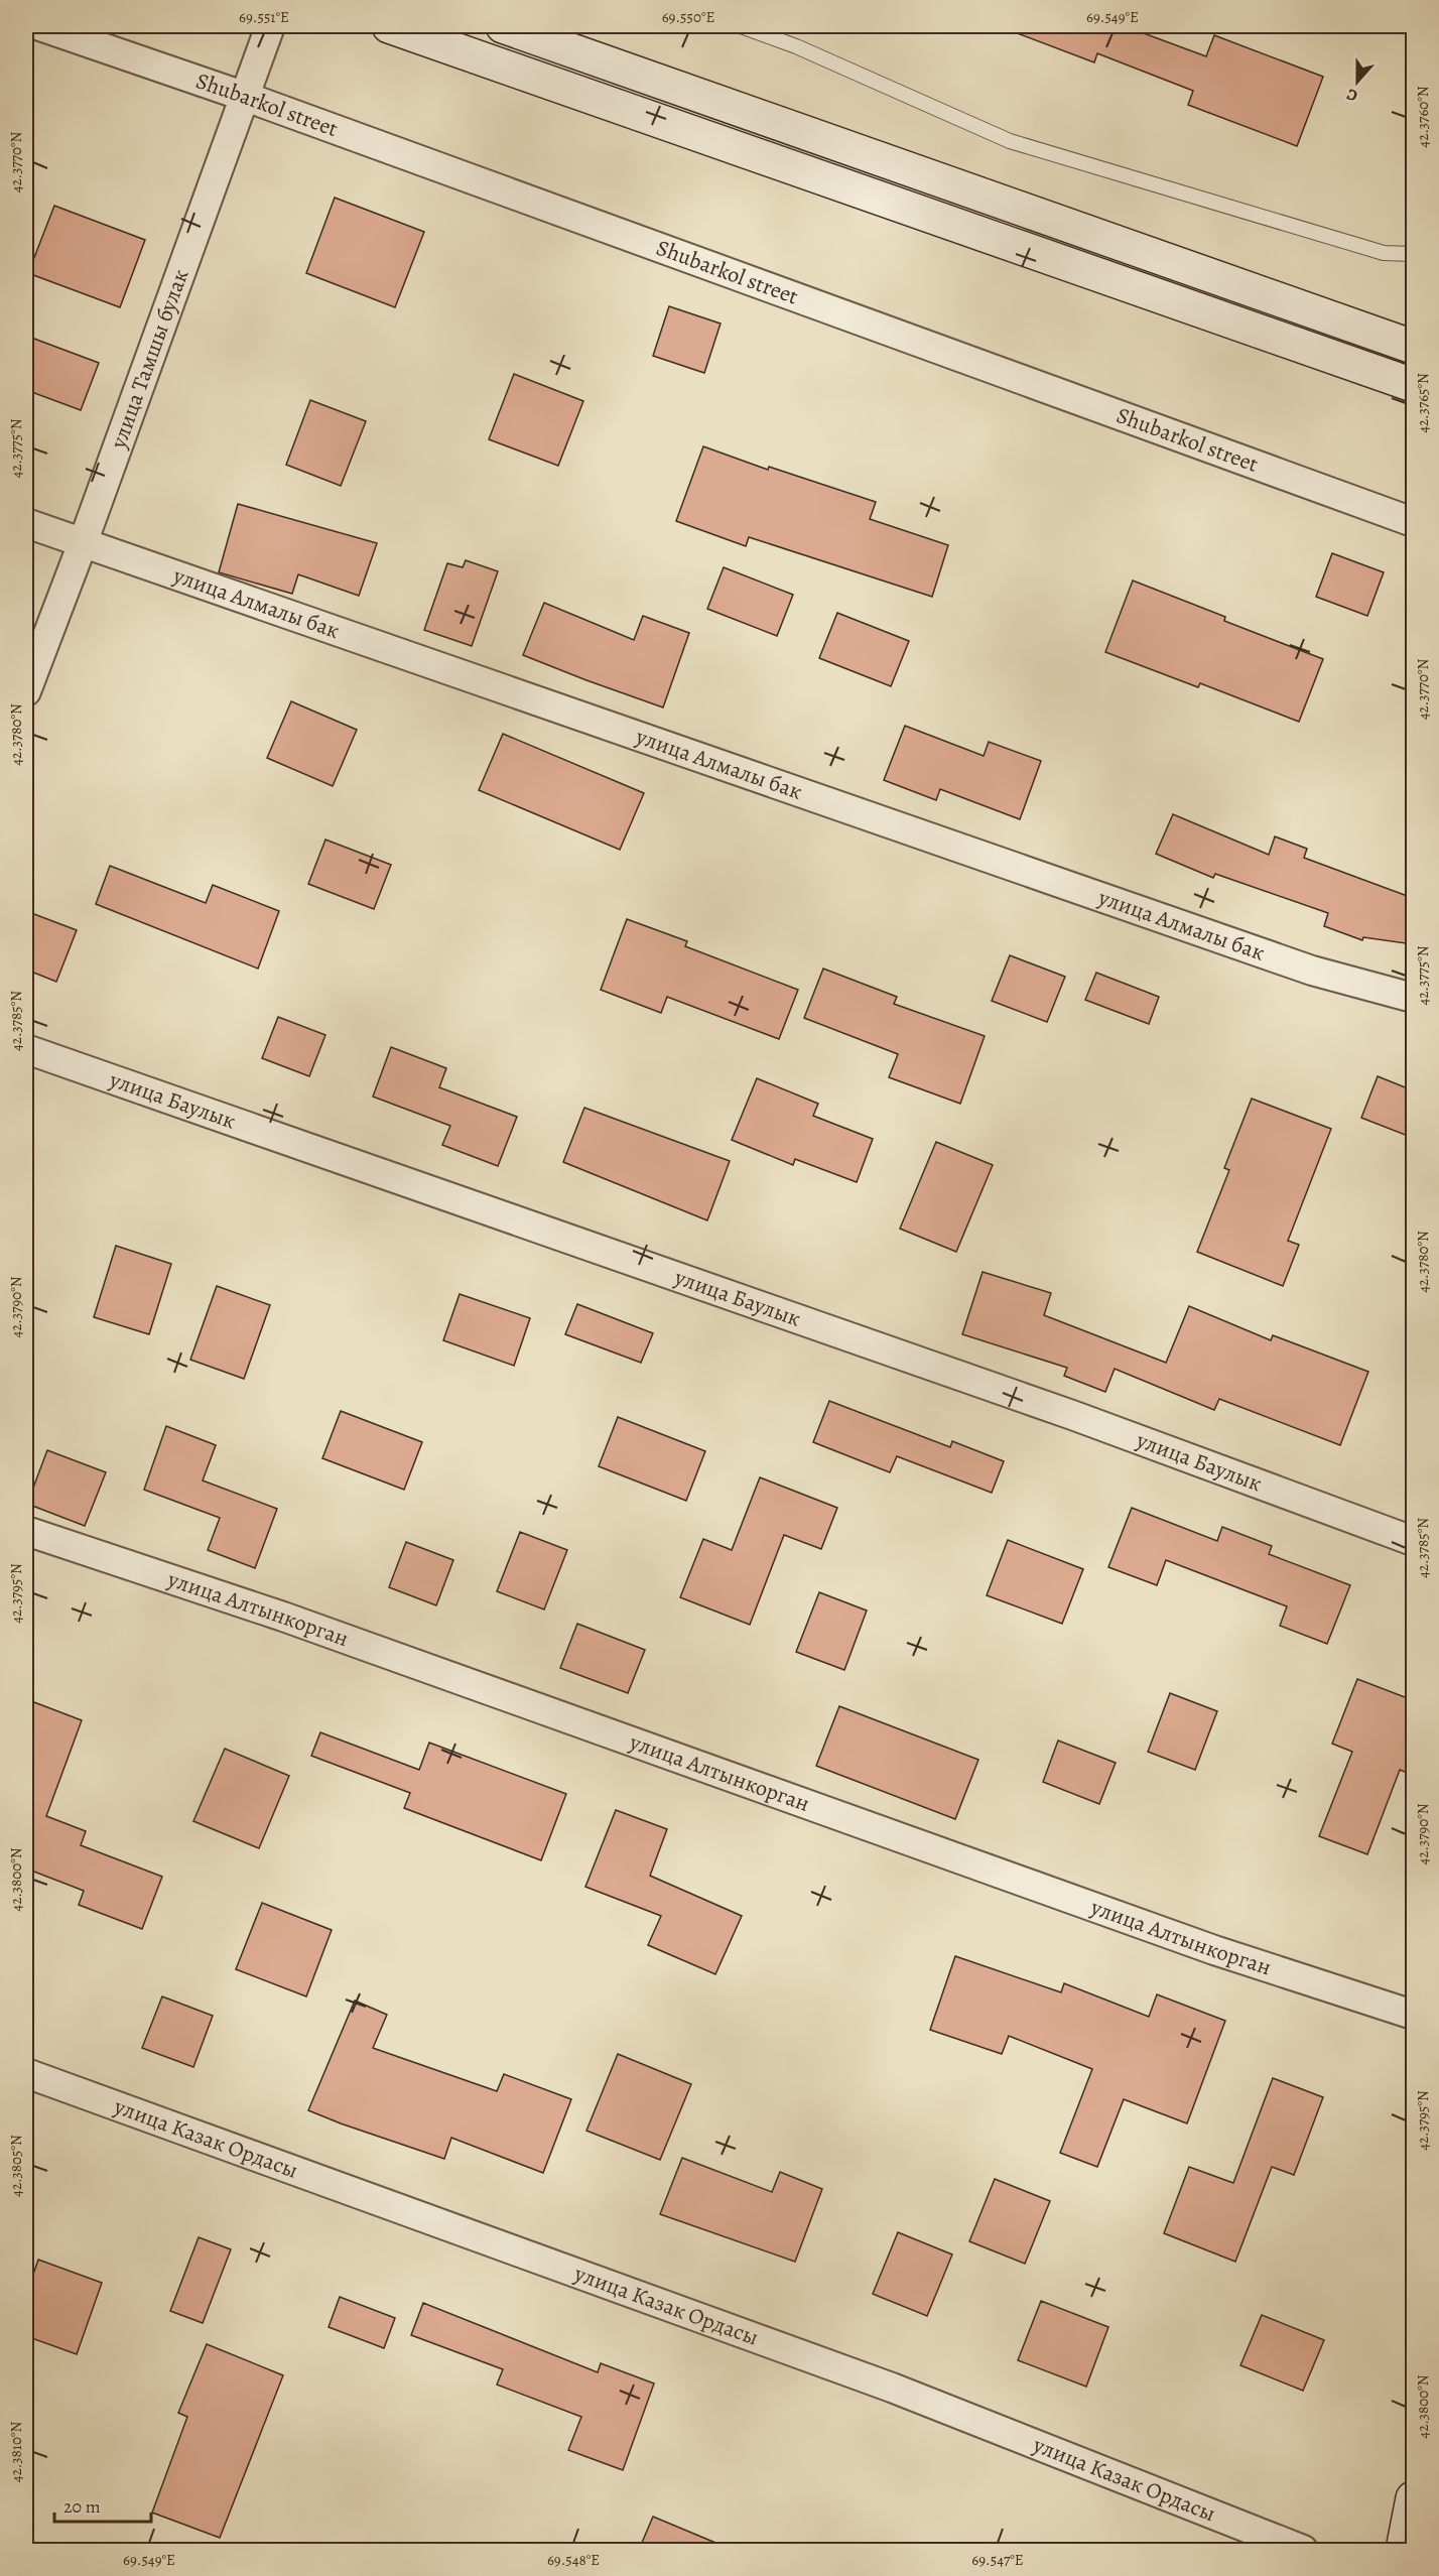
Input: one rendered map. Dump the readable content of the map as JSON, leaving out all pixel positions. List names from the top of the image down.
{
  "streets": {
    "street": [
      "Shubarkol street",
      "улица Тамшы булак",
      "улица Алмалы бак",
      "улица Баулык",
      "улица Алтынкорган",
      "улица Казак Ордасы"
    ]
  },
  "crossings": [
    ["Shubarkol street", "улица Тамшы булак"],
    ["улица Тамшы булак", "улица Алмалы бак"]
  ],
  "scale_bar": "20 m",
  "north": "bottom",
  "coordinates": [
    "69.551°E",
    "69.550°E",
    "69.549°E",
    "42.3760°N",
    "42.3770°N",
    "42.3765°N",
    "42.3775°N",
    "42.3780°N",
    "42.3785°N",
    "42.3790°N",
    "42.3795°N",
    "42.3800°N",
    "42.3805°N",
    "42.3810°N",
    "69.548°E",
    "69.547°E"
  ]
}
